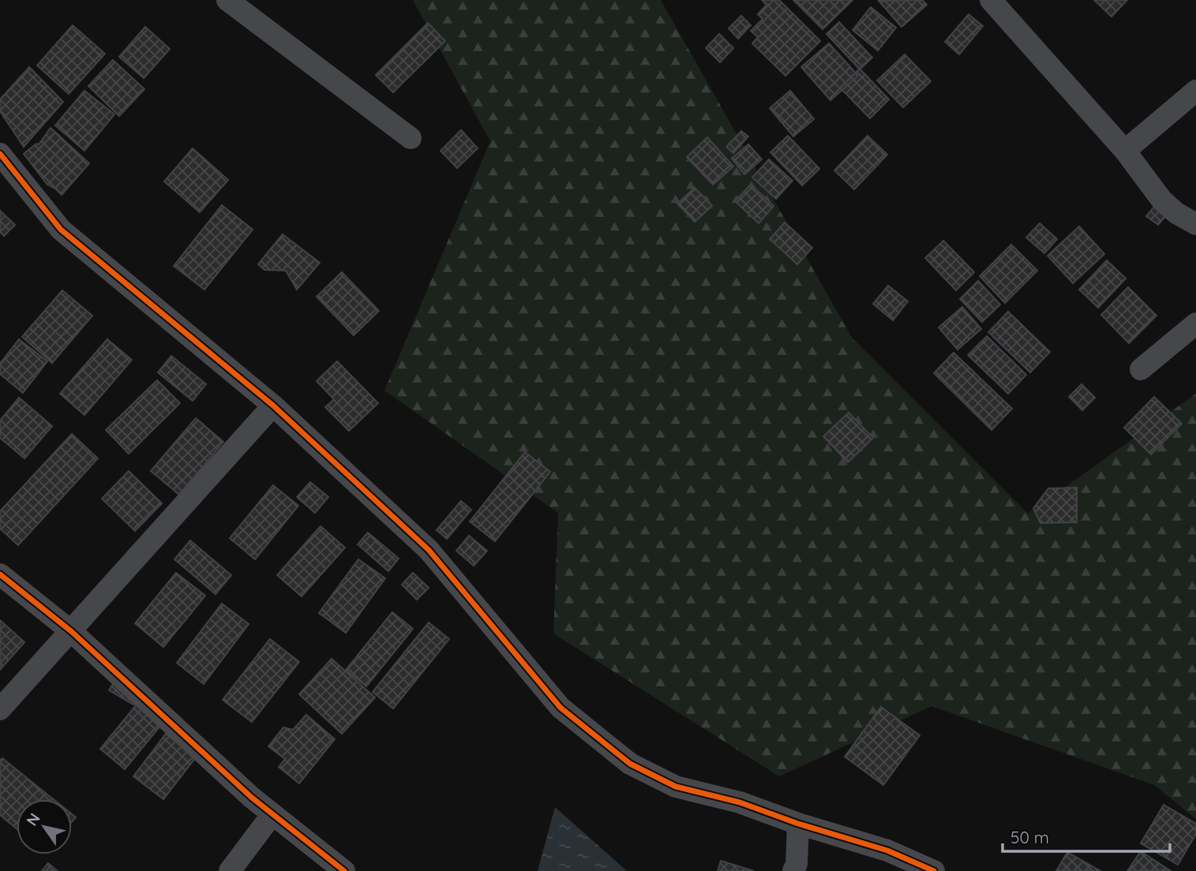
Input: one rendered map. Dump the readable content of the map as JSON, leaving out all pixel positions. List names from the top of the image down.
{
  "scale_bar": "50 m",
  "north": "top left"
}
